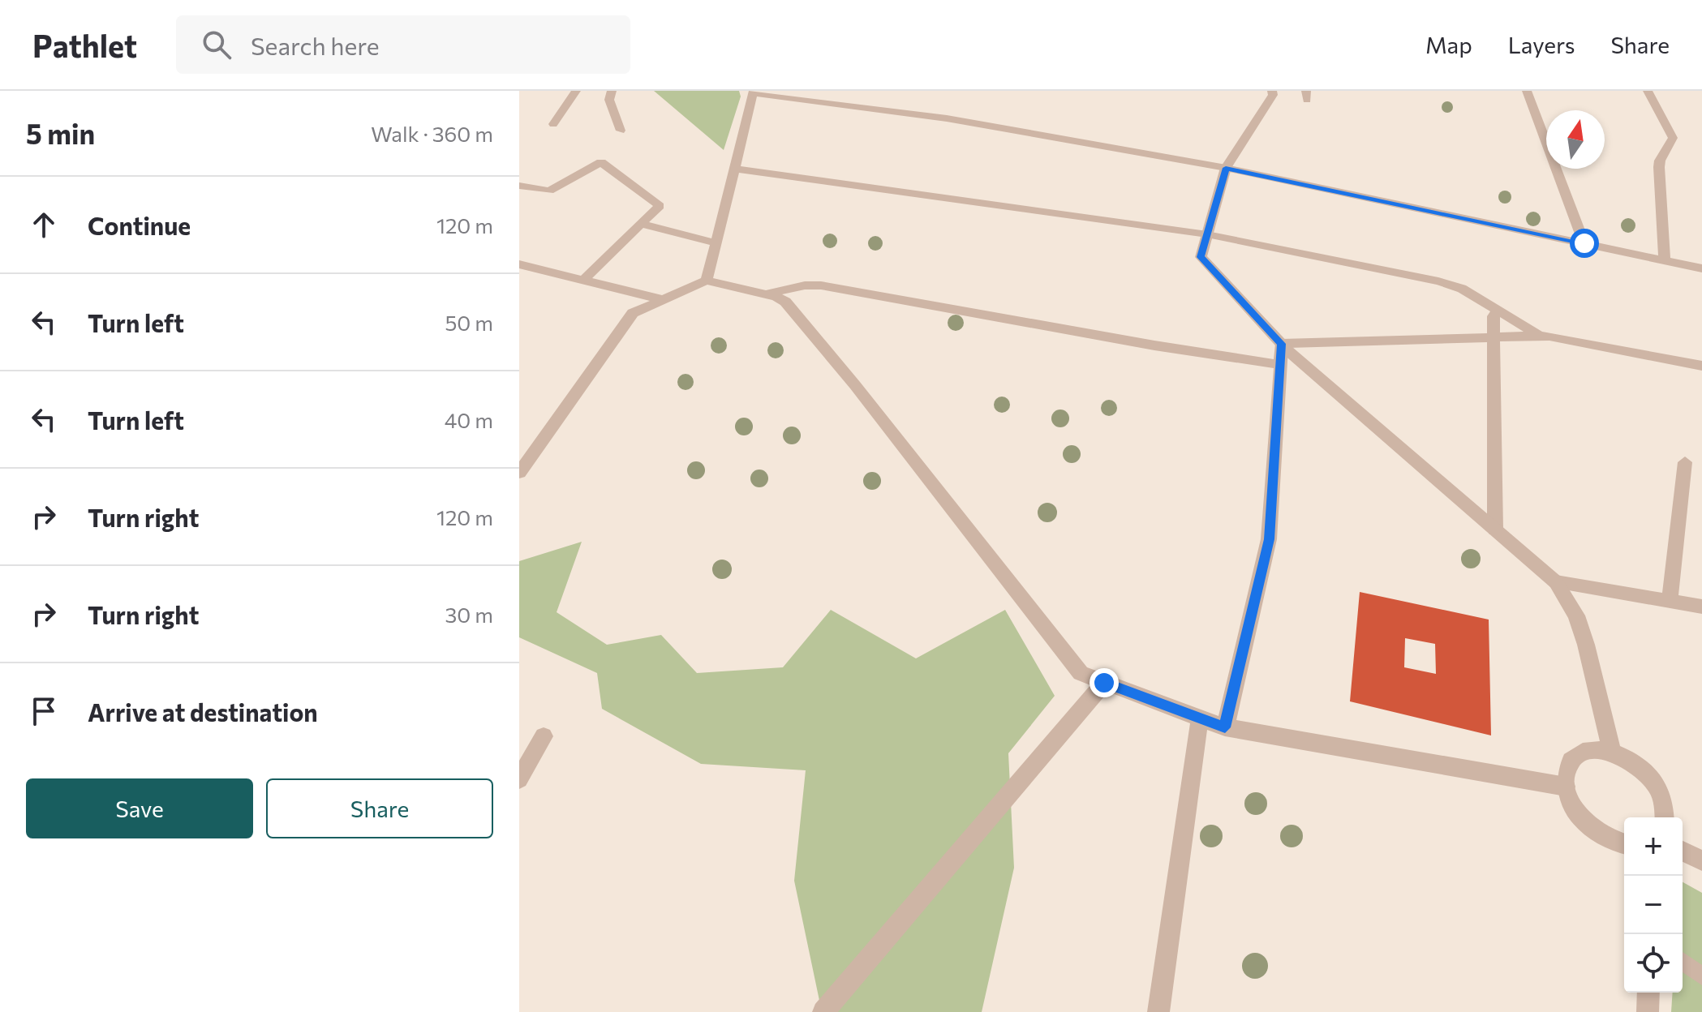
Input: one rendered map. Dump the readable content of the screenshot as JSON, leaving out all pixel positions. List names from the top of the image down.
{
  "north": "top",
  "page": {
    "header": "Pathlet",
    "search": "Search here",
    "nav": ["Map", "Layers", "Share"],
    "heading": ["5 min", "Walk · 360 m"],
    "list": [
      ["Continue", "120 m"],
      ["Turn left", "50 m"],
      ["Turn left", "40 m"],
      ["Turn right", "120 m"],
      ["Turn right", "30 m"],
      "Arrive at destination"
    ],
    "buttons": ["Save", "Share"],
    "map_buttons": ["+", "−"]
  }
}
